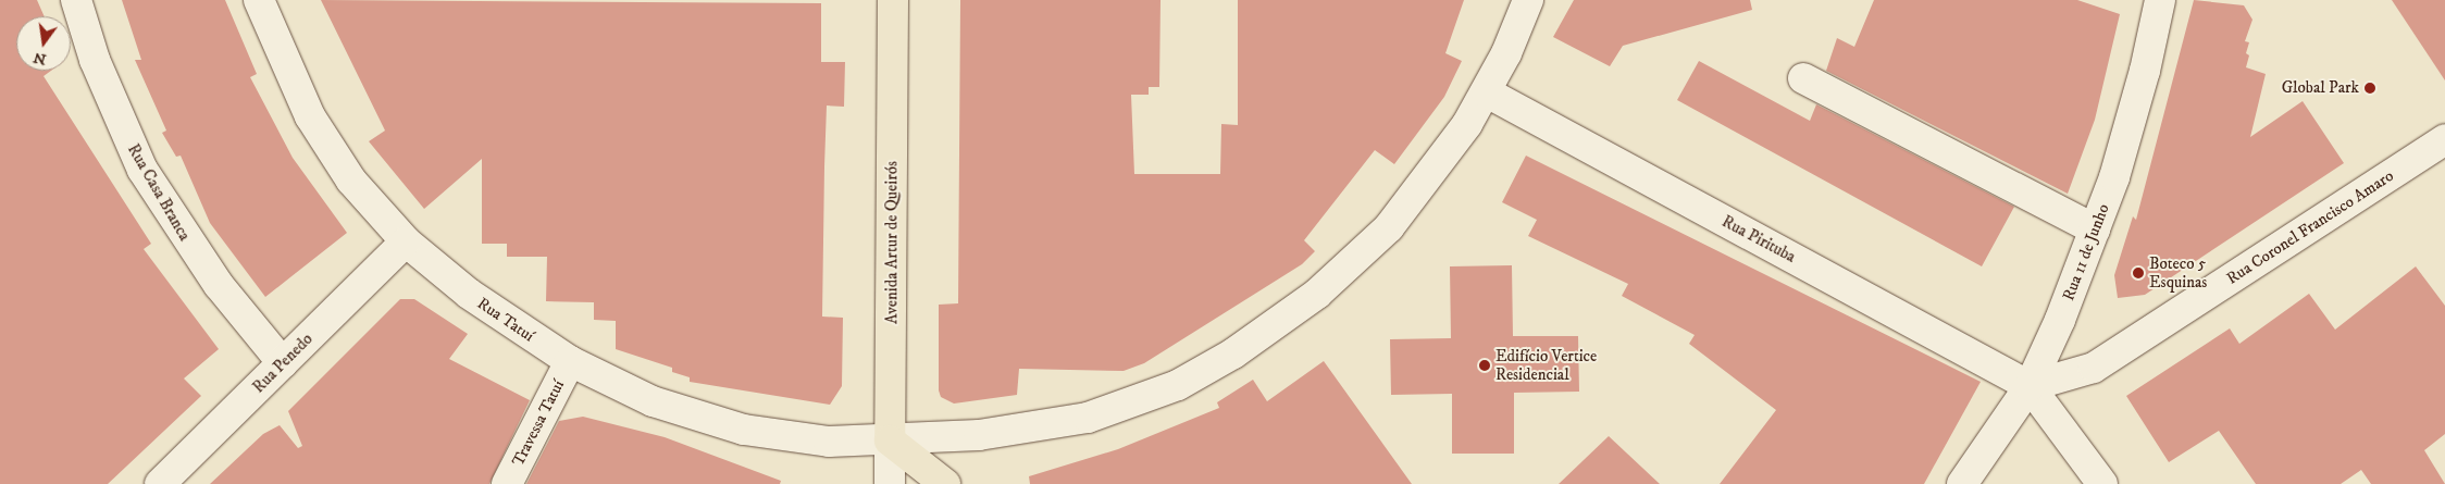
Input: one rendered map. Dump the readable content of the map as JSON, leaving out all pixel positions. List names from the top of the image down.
{
  "streets": {
    "main road": ["Avenida Artur de Queirós"],
    "street": [
      "Rua Casa Branca",
      "Rua Coronel Francisco Amaro",
      "Rua Pirituba",
      "Rua 11 de Junho",
      "Rua Tatuí",
      "Rua Penedo",
      "Travessa Tatuí"
    ]
  },
  "crossings": [
    ["Rua Casa Branca", "Rua Penedo"],
    ["Rua Coronel Francisco Amaro", "Rua Pirituba"],
    ["Rua Coronel Francisco Amaro", "Rua 11 de Junho"],
    ["Rua Pirituba", "Rua 11 de Junho"],
    ["Rua Pirituba", "Rua Tatuí"],
    ["Avenida Artur de Queirós", "Rua Tatuí"],
    ["Rua Tatuí", "Rua Penedo"],
    ["Rua Tatuí", "Travessa Tatuí"]
  ],
  "places": ["Global Park", "Boteco 5 Esquinas", "Edifício Vertice Residencial"],
  "north": "bottom"
}
